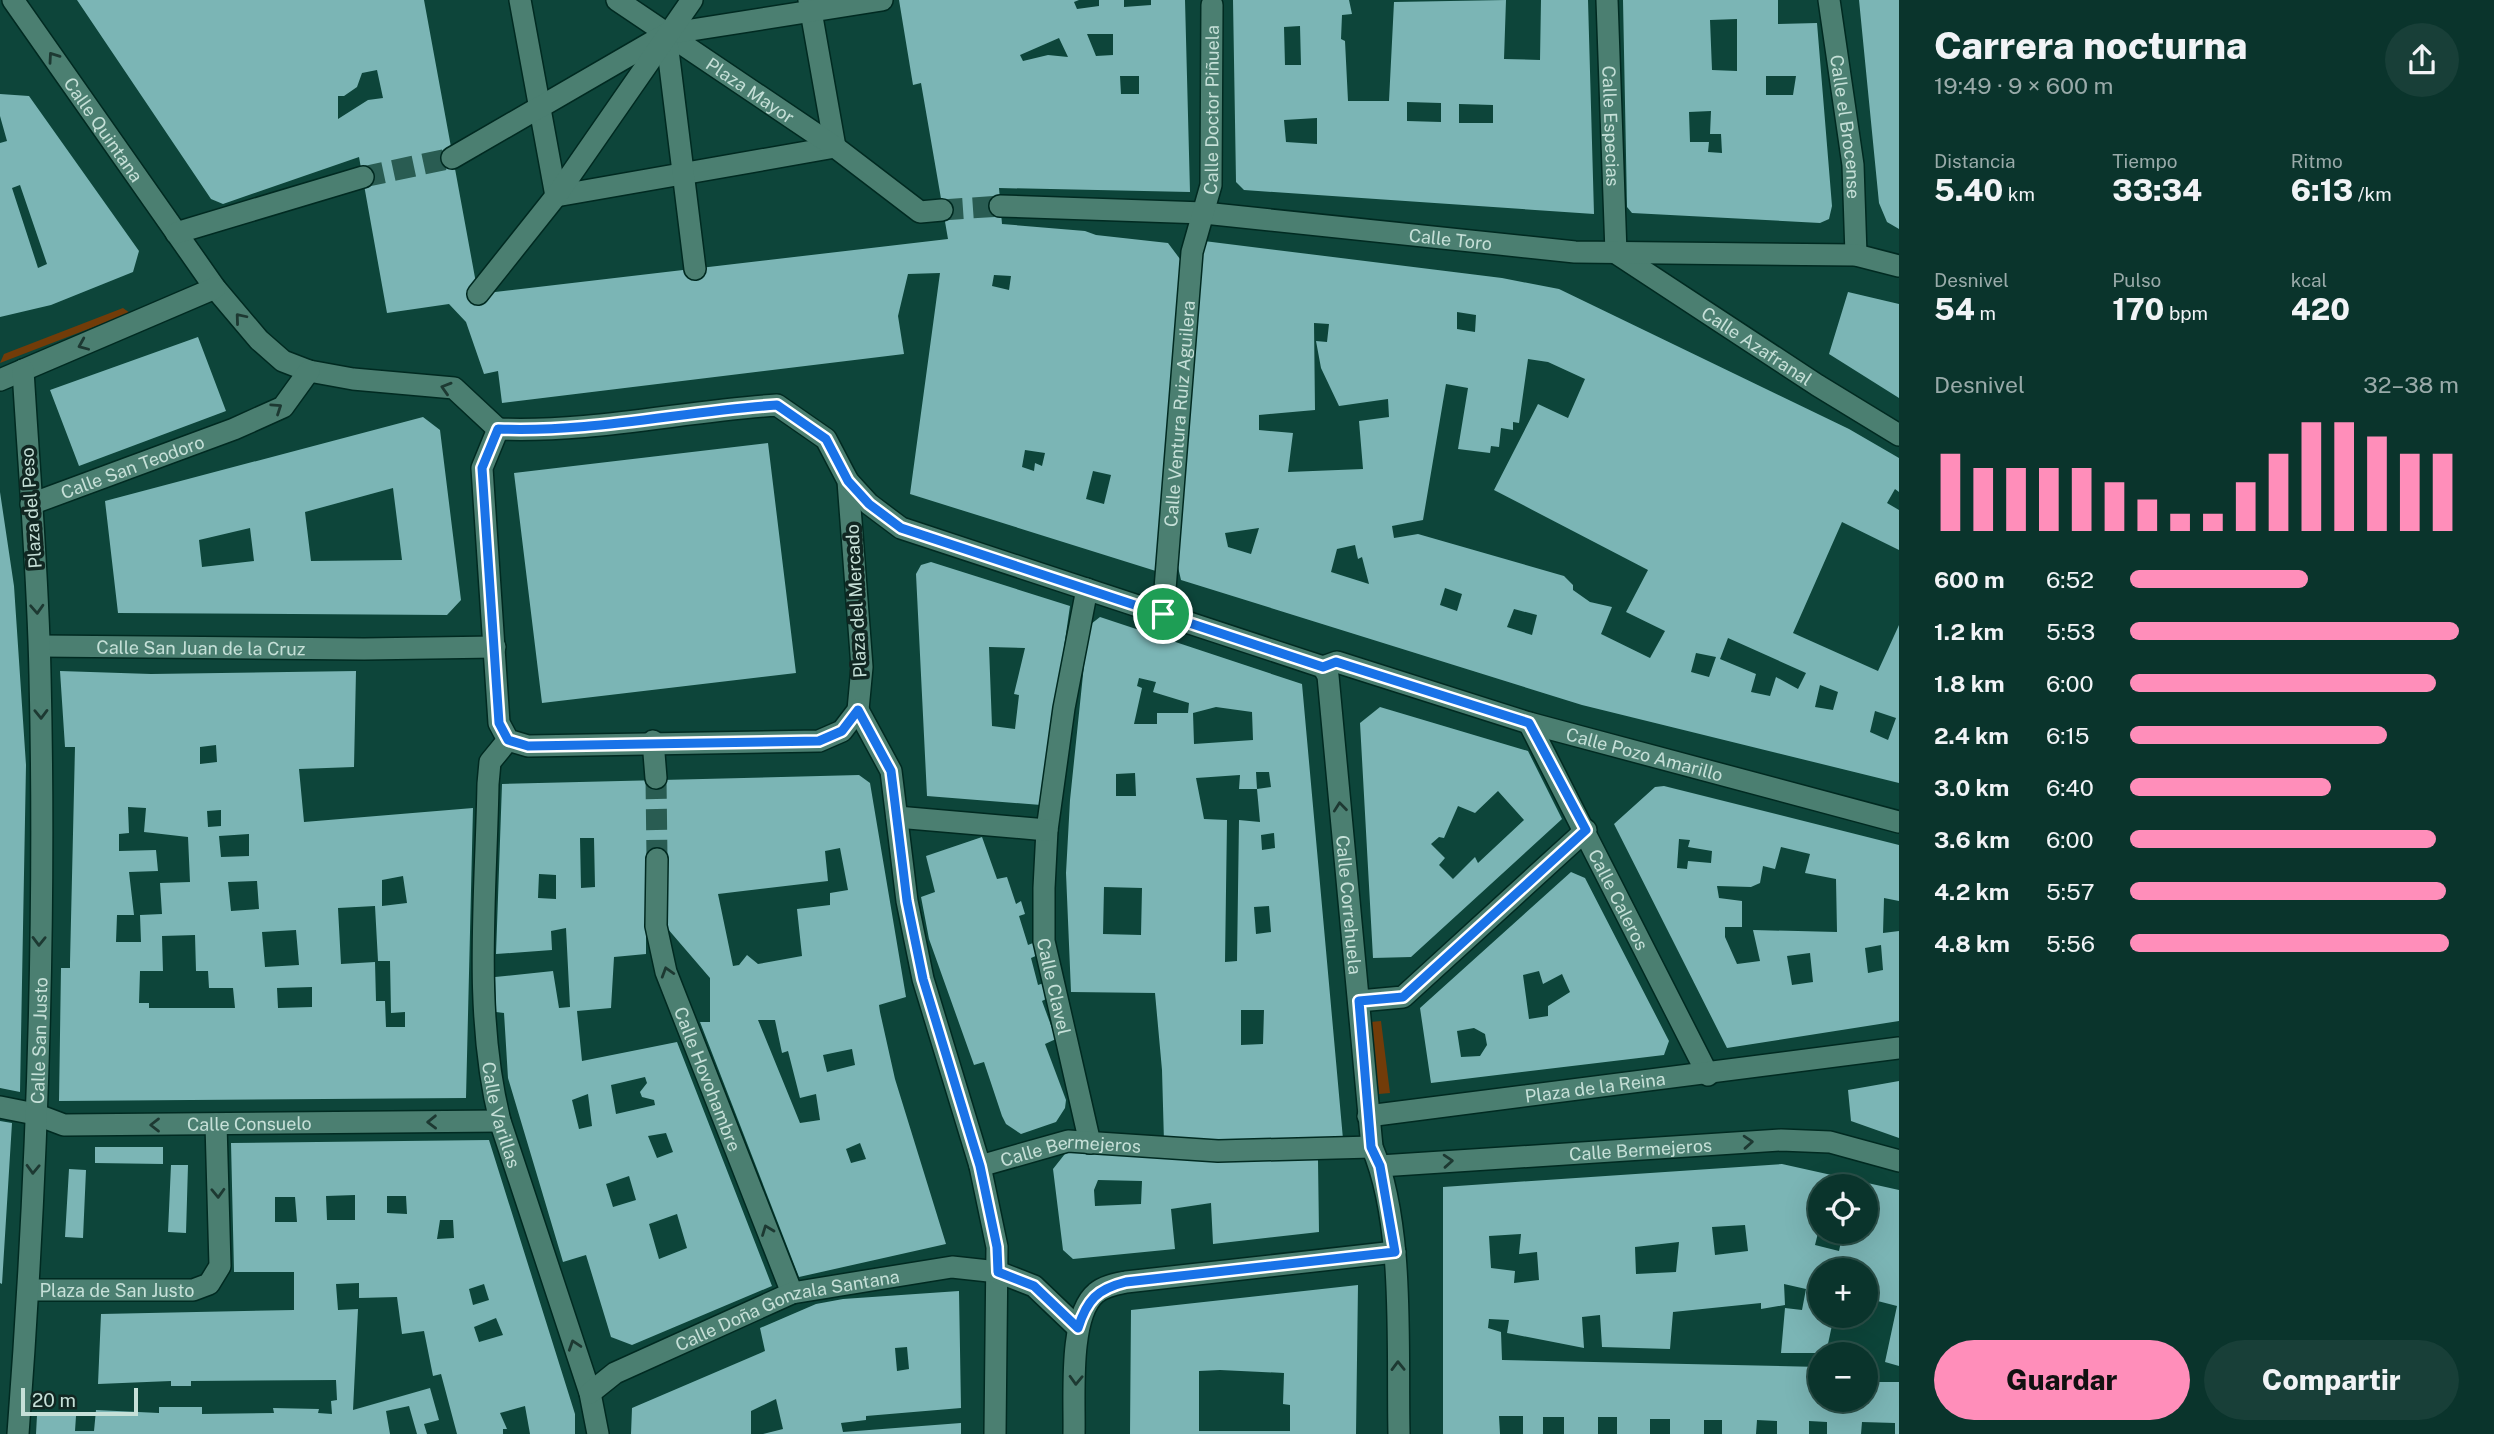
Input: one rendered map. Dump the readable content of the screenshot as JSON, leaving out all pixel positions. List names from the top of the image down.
{
  "streets": {
    "street": [
      "Plaza Mayor",
      "Calle Doctor Piñuela",
      "Calle Especias",
      "Calle el Brocense",
      "Calle Quintana",
      "Calle Toro",
      "Calle Azafranal",
      "Calle Ventura Ruiz Aguilera",
      "Calle San Teodoro",
      "Plaza del Peso",
      "Plaza del Mercado",
      "Calle San Juan de la Cruz",
      "Calle Pozo Amarillo",
      "Calle Caleros",
      "Calle Correhuela",
      "Calle Clavel",
      "Calle San Justo",
      "Calle Hovohambre",
      "Plaza de la Reina",
      "Calle Varillas",
      "Calle Consuelo",
      "Calle Bermejeros",
      "Plaza de San Justo",
      "Calle Doña Gonzala Santana"
    ]
  },
  "crossings": [
    ["Calle Doctor Piñuela", "Calle Toro"],
    ["Calle Doctor Piñuela", "Calle Ventura Ruiz Aguilera"],
    ["Calle Especias", "Calle Toro"],
    ["Calle Especias", "Calle Azafranal"],
    ["Calle el Brocense", "Calle Toro"],
    ["Calle Quintana", "Calle San Teodoro"],
    ["Calle Quintana", "Plaza del Mercado"],
    ["Calle Toro", "Calle Azafranal"],
    ["Calle Toro", "Calle Ventura Ruiz Aguilera"],
    ["Calle Ventura Ruiz Aguilera", "Calle Pozo Amarillo"],
    ["Calle San Teodoro", "Plaza del Peso"],
    ["Plaza del Peso", "Calle San Juan de la Cruz"],
    ["Plaza del Peso", "Calle San Justo"],
    ["Plaza del Mercado", "Calle Pozo Amarillo"],
    ["Calle San Juan de la Cruz", "Calle San Justo"],
    ["Calle Pozo Amarillo", "Calle Caleros"],
    ["Calle Pozo Amarillo", "Calle Correhuela"],
    ["Calle Pozo Amarillo", "Calle Clavel"],
    ["Calle Caleros", "Plaza de la Reina"],
    ["Calle Correhuela", "Plaza de la Reina"],
    ["Calle Correhuela", "Calle Bermejeros"],
    ["Calle Clavel", "Calle Bermejeros"],
    ["Calle San Justo", "Calle Consuelo"],
    ["Calle San Justo", "Plaza de San Justo"],
    ["Calle Hovohambre", "Calle Doña Gonzala Santana"],
    ["Calle Varillas", "Calle Consuelo"],
    ["Calle Varillas", "Calle Doña Gonzala Santana"],
    ["Calle Consuelo", "Plaza de San Justo"]
  ],
  "one_way": [
    "Calle Quintana",
    "Plaza del Peso",
    "Calle Correhuela",
    "Calle San Justo",
    "Calle Hovohambre",
    "Calle Varillas",
    "Calle Consuelo",
    "Calle Bermejeros"
  ],
  "scale_bar": "20 m",
  "page": {
    "heading": ["Carrera nocturna", "19:49 · 9 × 600 m"],
    "stats": [
      ["Distancia", "5.40 km"],
      ["Tiempo", "33:34"],
      ["Ritmo", "6:13 /km"],
      ["Desnivel", "54 m"],
      ["Pulso", "170 bpm"],
      ["kcal", "420"]
    ],
    "chart": ["Desnivel", "32–38 m"],
    "list": [
      {
        "name": "600 m",
        "note": "6:52"
      },
      {
        "name": "1.2 km",
        "note": "5:53"
      },
      {
        "name": "1.8 km",
        "note": "6:00"
      },
      {
        "name": "2.4 km",
        "note": "6:15"
      },
      {
        "name": "3.0 km",
        "note": "6:40"
      },
      {
        "name": "3.6 km",
        "note": "6:00"
      },
      {
        "name": "4.2 km",
        "note": "5:57"
      },
      {
        "name": "4.8 km",
        "note": "5:56"
      }
    ],
    "map_buttons": ["+", "−"],
    "buttons": ["Guardar", "Compartir"],
    "scale": "20 m"
  }
}
